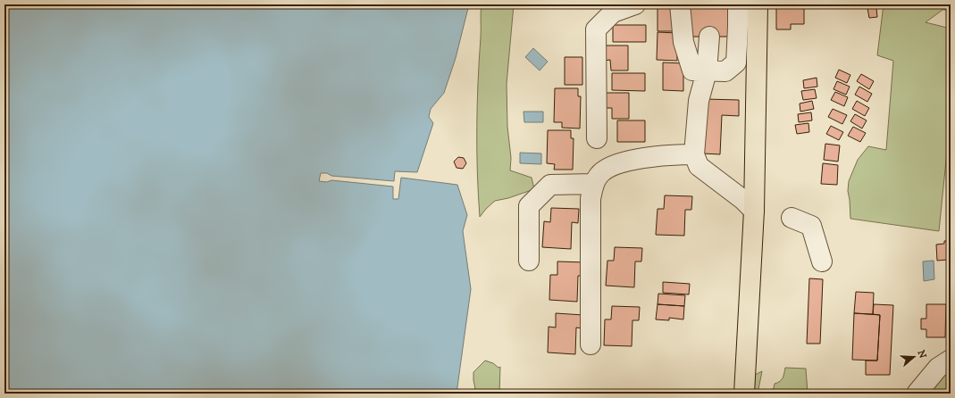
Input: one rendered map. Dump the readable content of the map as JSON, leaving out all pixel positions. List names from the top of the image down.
{
  "north": "right"
}
